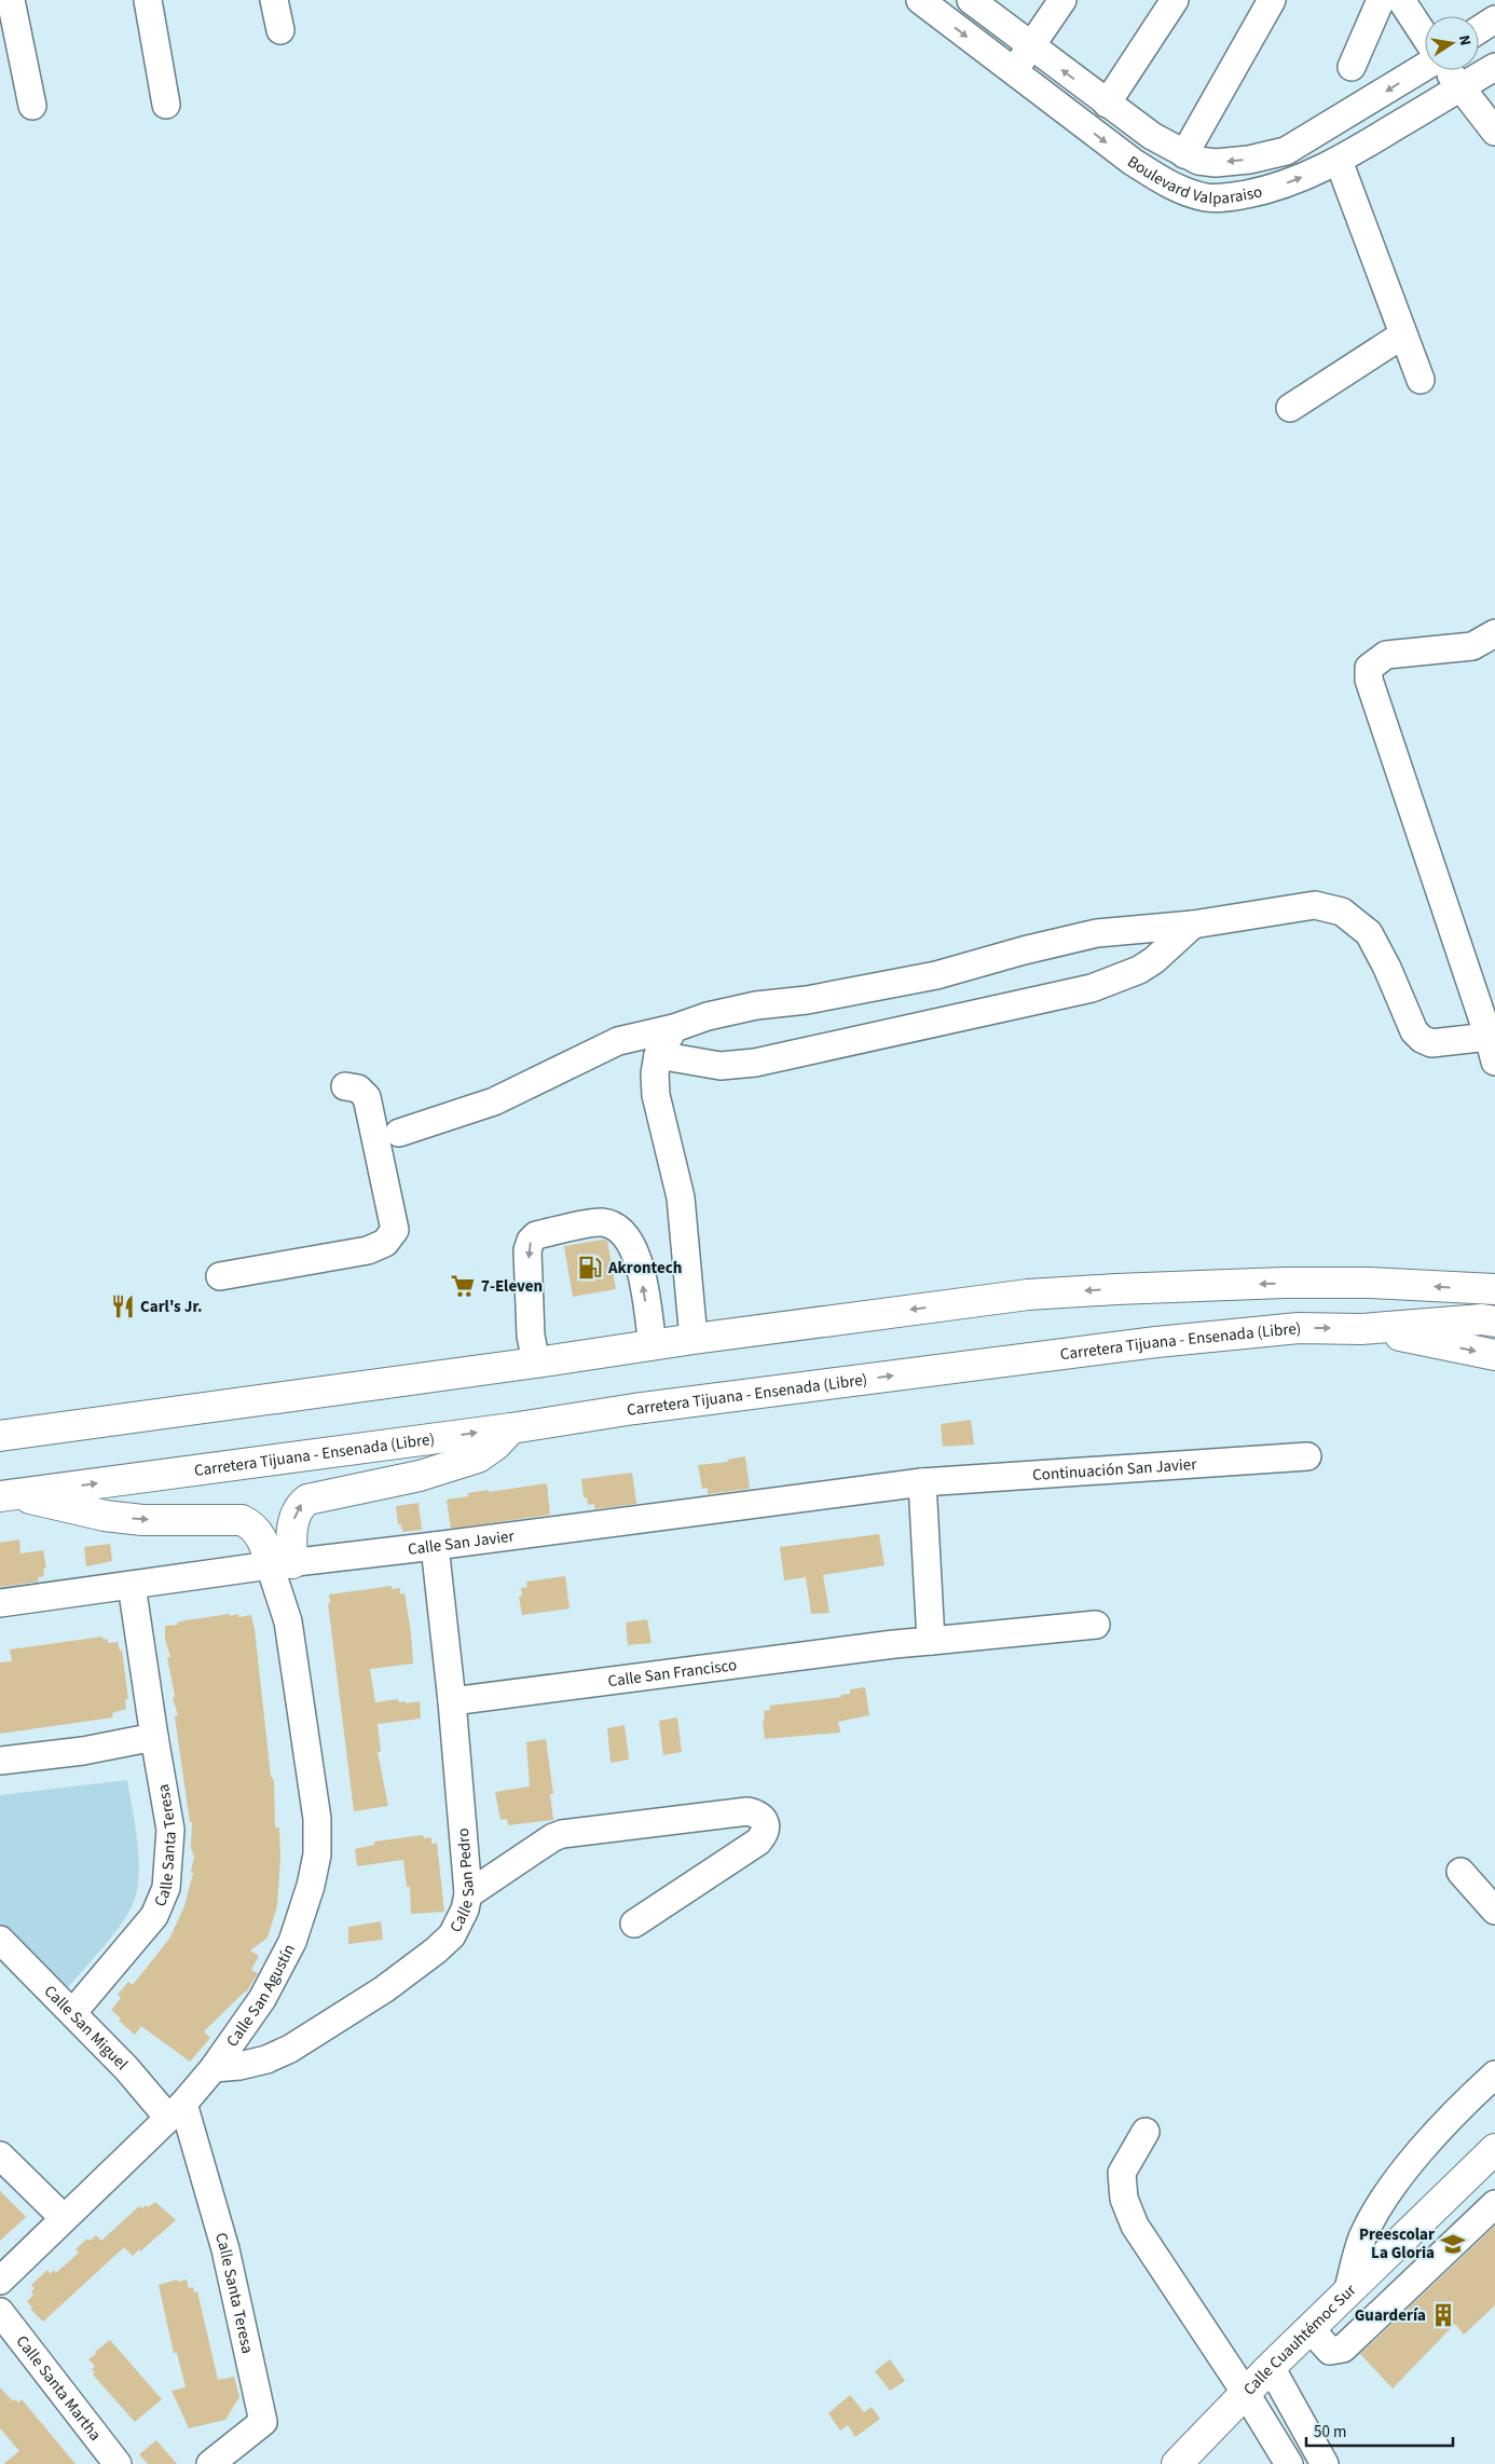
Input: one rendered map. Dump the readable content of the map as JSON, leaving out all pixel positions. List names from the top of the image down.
{
  "streets": {
    "main road": ["Carretera Tijuana - Ensenada (Libre)", "Calle Cuauhtémoc Sur"],
    "street": [
      "Boulevard Valparaiso",
      "Continuación San Javier",
      "Calle San Javier",
      "Calle San Francisco",
      "Calle Santa Teresa",
      "Calle San Pedro",
      "Calle San Agustín",
      "Calle San Miguel",
      "Calle Santa Martha"
    ]
  },
  "crossings": [
    ["Continuación San Javier", "Calle San Javier"],
    ["Calle San Javier", "Calle Santa Teresa"],
    ["Calle San Javier", "Calle San Pedro"],
    ["Calle San Javier", "Calle San Agustín"],
    ["Calle San Francisco", "Calle San Pedro"],
    ["Calle Santa Teresa", "Calle San Agustín"],
    ["Calle Santa Teresa", "Calle San Miguel"],
    ["Calle San Pedro", "Calle San Agustín"],
    ["Calle San Agustín", "Calle San Miguel"]
  ],
  "places": {
    "fuel station": ["Akrontech"],
    "supermarket": ["7-Eleven"],
    "restaurant": ["Carl's Jr."],
    "school or university": ["Preescolar La Gloria"],
    "building": ["Guardería"]
  },
  "scale_bar": "50 m",
  "north": "right"
}
